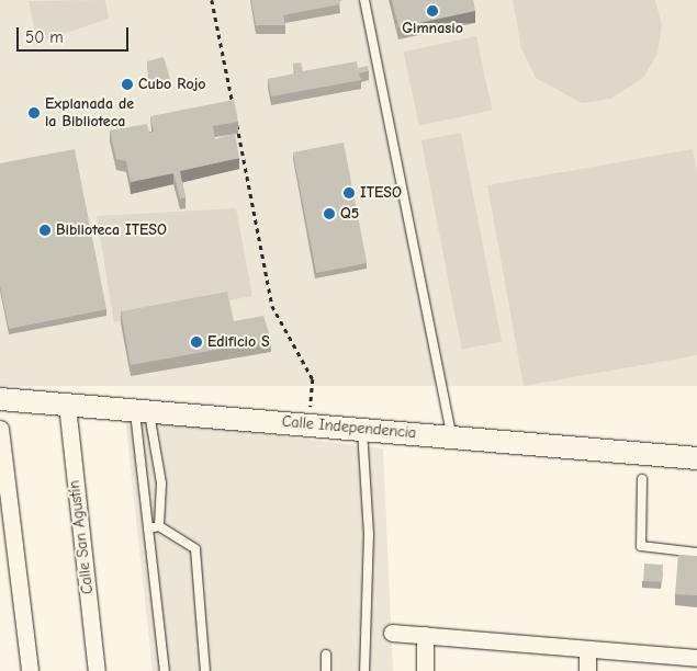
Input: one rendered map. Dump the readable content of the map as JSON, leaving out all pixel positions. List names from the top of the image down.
{
  "streets": {
    "street": ["Calle Independencia", "Calle San Agustín"]
  },
  "crossings": [
    ["Calle Independencia", "Calle San Agustín"]
  ],
  "places": [
    "Gimnasio",
    "Cubo Rojo",
    "Explanada de la Biblioteca",
    "ITESO",
    "Q5",
    "Biblioteca ITESO",
    "Edificio S"
  ],
  "scale_bar": "50 m"
}
